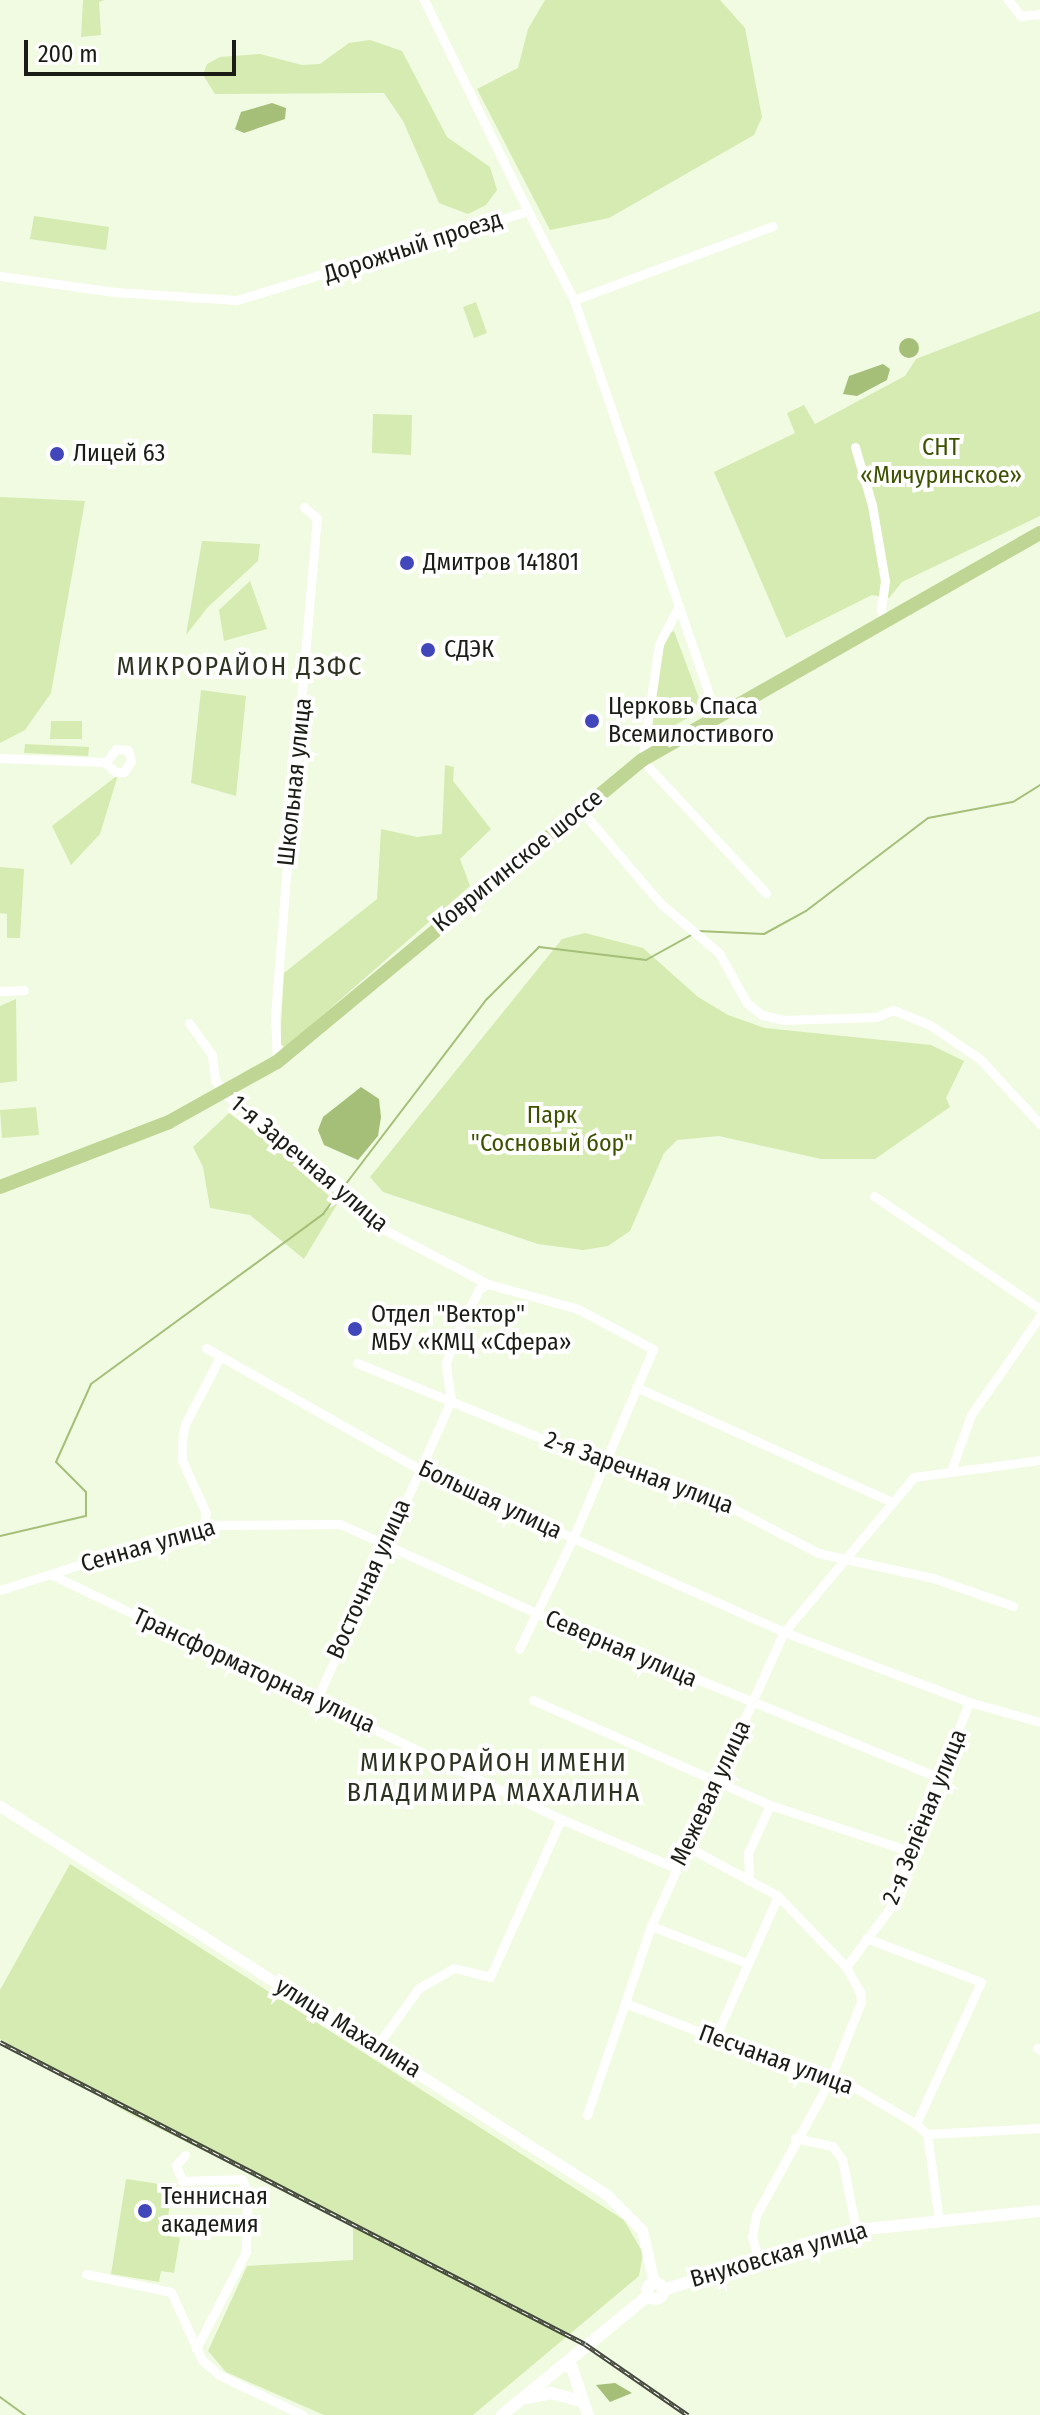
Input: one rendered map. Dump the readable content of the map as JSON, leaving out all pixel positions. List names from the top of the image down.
{
  "streets": {
    "main road": ["Ковригинское шоссе", "Внуковская улица"],
    "street": [
      "Дорожный проезд",
      "Школьная улица",
      "1-я Заречная улица",
      "2-я Заречная улица",
      "Большая улица",
      "Сенная улица",
      "Восточная улица",
      "Северная улица",
      "Трансформаторная улица",
      "Межевая улица",
      "2-я Зелёная улица",
      "улица Махалина",
      "Песчаная улица"
    ]
  },
  "crossings": [
    ["Дорожный проезд", "Ковригинское шоссе"],
    ["Школьная улица", "Ковригинское шоссе"],
    ["Ковригинское шоссе", "1-я Заречная улица"],
    ["2-я Заречная улица", "Восточная улица"],
    ["2-я Заречная улица", "Межевая улица"],
    ["Большая улица", "Восточная улица"],
    ["Большая улица", "Межевая улица"],
    ["Большая улица", "2-я Зелёная улица"],
    ["Сенная улица", "Северная улица"],
    ["Сенная улица", "Трансформаторная улица"],
    ["Восточная улица", "Северная улица"],
    ["Восточная улица", "Трансформаторная улица"],
    ["Северная улица", "Межевая улица"],
    ["Северная улица", "2-я Зелёная улица"],
    ["Трансформаторная улица", "Межевая улица"],
    ["Межевая улица", "2-я Зелёная улица"],
    ["Межевая улица", "Песчаная улица"],
    ["улица Махалина", "Внуковская улица"]
  ],
  "districts": ["МИКРОРАЙОН ДЗФС", "МИКРОРАЙОН ИМЕНИ ВЛАДИМИРА МАХАЛИНА"],
  "parks": ["СНТ «Мичуринское»", "Парк \"Сосновый бор\""],
  "places": [
    "Лицей 63",
    "Дмитров 141801",
    "СДЭК",
    "Церковь Спаса Всемилостивого",
    "Отдел \"Вектор\" МБУ «КМЦ «Сфера»",
    "Теннисная академия"
  ],
  "scale_bar": "200 m"
}
